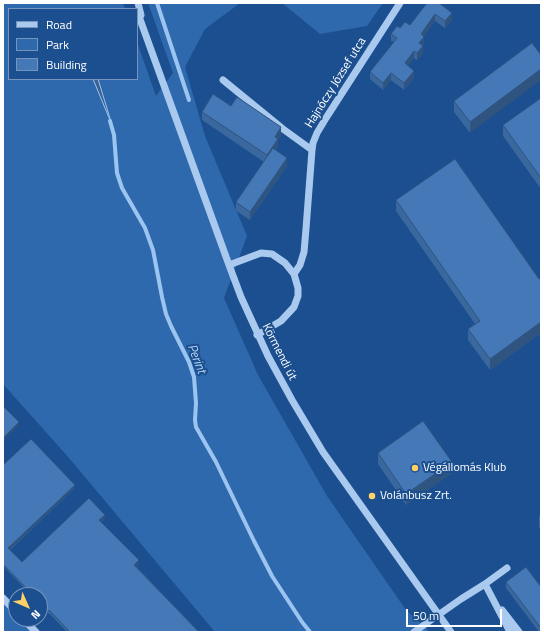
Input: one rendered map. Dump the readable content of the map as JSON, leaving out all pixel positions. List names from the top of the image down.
{
  "streets": {
    "street": ["Hajnóczy József utca", "Körmendi út"]
  },
  "water": ["Perint"],
  "places": ["Végállomás Klub", "Volánbusz Zrt."],
  "legend": ["Road", "Park", "Building"],
  "scale_bar": "50 m",
  "north": "bottom right"
}
